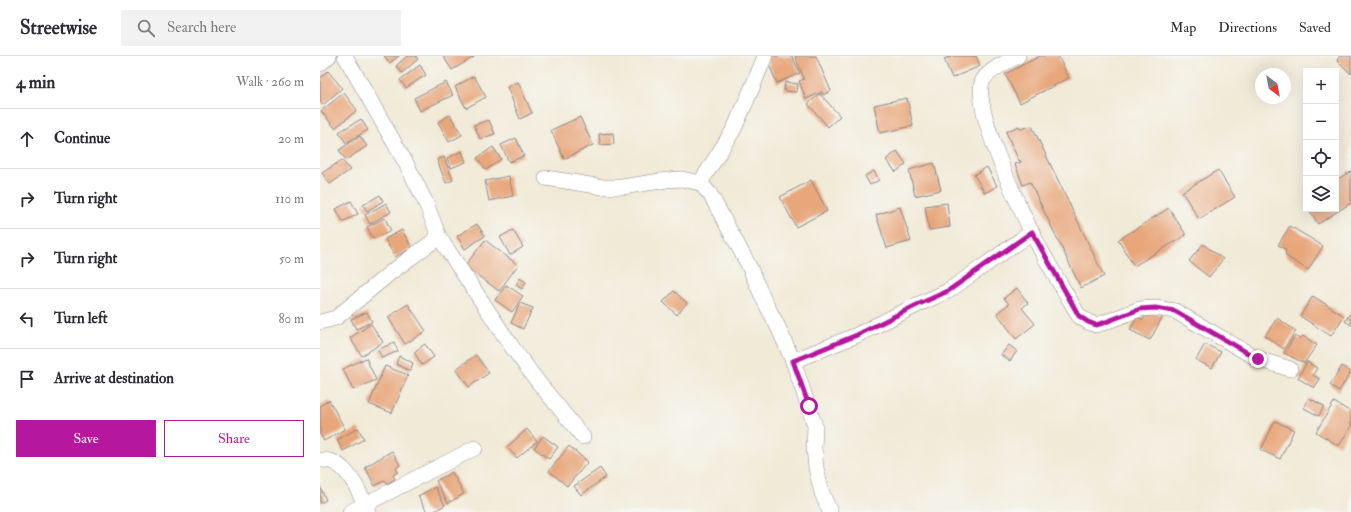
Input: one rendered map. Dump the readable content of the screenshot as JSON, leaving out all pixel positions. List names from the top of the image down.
{
  "north": "bottom right",
  "page": {
    "header": "Streetwise",
    "search": "Search here",
    "nav": ["Map", "Directions", "Saved"],
    "heading": ["4 min", "Walk · 260 m"],
    "map_buttons": ["+", "−"],
    "list": [
      ["Continue", "20 m"],
      ["Turn right", "110 m"],
      ["Turn right", "50 m"],
      ["Turn left", "80 m"],
      "Arrive at destination"
    ],
    "buttons": ["Save", "Share"]
  }
}
